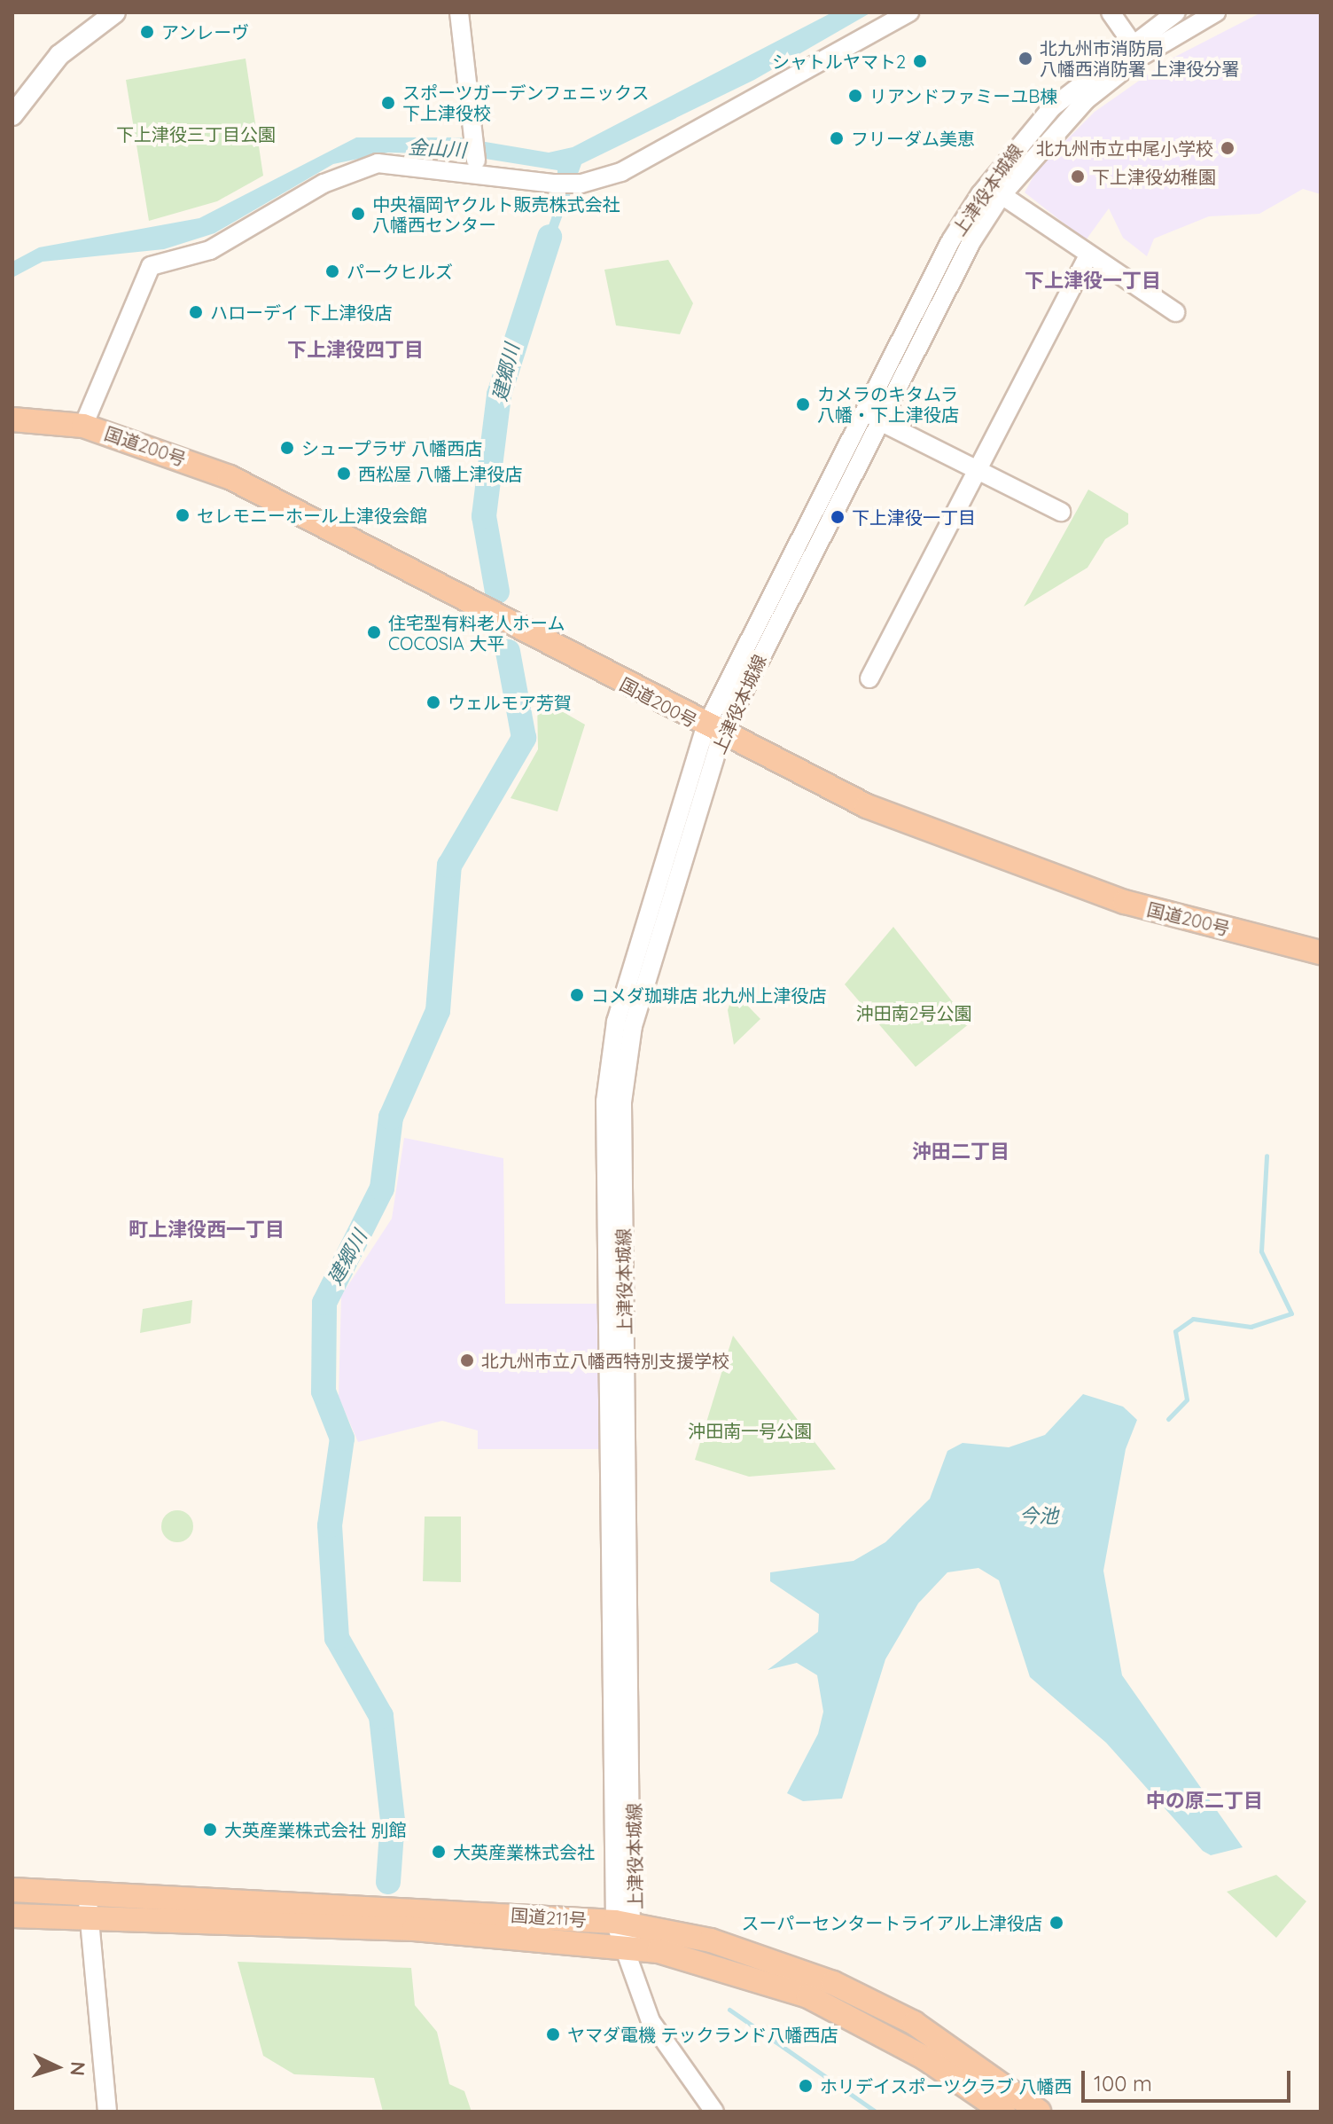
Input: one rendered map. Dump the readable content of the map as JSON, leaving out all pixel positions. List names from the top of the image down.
{
  "streets": {
    "highway": ["国道200号", "国道211号"],
    "street": ["上津役本城線"]
  },
  "crossings": [
    ["上津役本城線", "国道200号"],
    ["上津役本城線", "国道211号"]
  ],
  "districts": [
    "下上津役一丁目",
    "下上津役四丁目",
    "沖田二丁目",
    "町上津役西一丁目",
    "中の原二丁目"
  ],
  "water": ["金山川", "建郷川", "今池"],
  "parks": ["下上津役三丁目公園", "沖田南2号公園", "沖田南一号公園"],
  "places": [
    "アンレーヴ",
    "北九州市消防局 八幡西消防署 上津役分署",
    "シャトルヤマト2",
    "リアンドファミーユB棟",
    "スポーツガーデンフェニックス 下上津役校",
    "フリーダム美恵",
    "北九州市立中尾小学校",
    "下上津役幼稚園",
    "中央福岡ヤクルト販売株式会社 八幡西センター",
    "パークヒルズ",
    "ハローデイ 下上津役店",
    "カメラのキタムラ 八幡・下上津役店",
    "シュープラザ 八幡西店",
    "西松屋 八幡上津役店",
    "セレモニーホール上津役会館",
    "下上津役一丁目",
    "住宅型有料老人ホーム COCOSIA 大平",
    "ウェルモア芳賀",
    "コメダ珈琲店 北九州上津役店",
    "北九州市立八幡西特別支援学校",
    "大英産業株式会社 別館",
    "大英産業株式会社",
    "スーパーセンタートライアル上津役店",
    "ヤマダ電機 テックランド八幡西店",
    "ホリデイスポーツクラブ 八幡西"
  ],
  "scale_bar": "100 m",
  "north": "right"
}
